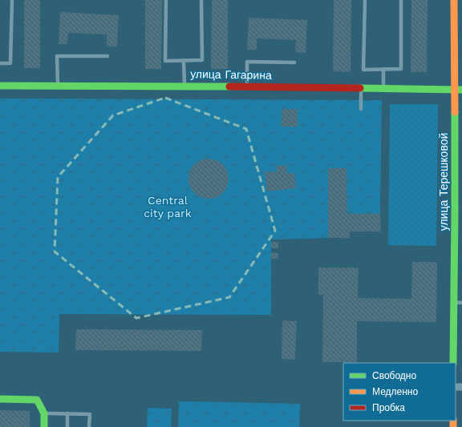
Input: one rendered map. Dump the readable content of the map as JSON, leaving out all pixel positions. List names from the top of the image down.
{
  "streets": {
    "street": ["улица Гагарина", "улица Терешковой"]
  },
  "crossings": [
    ["улица Гагарина", "улица Терешковой"]
  ],
  "parks": ["Central city park"],
  "legend": ["Свободно", "Медленно", "Пробка"]
}
